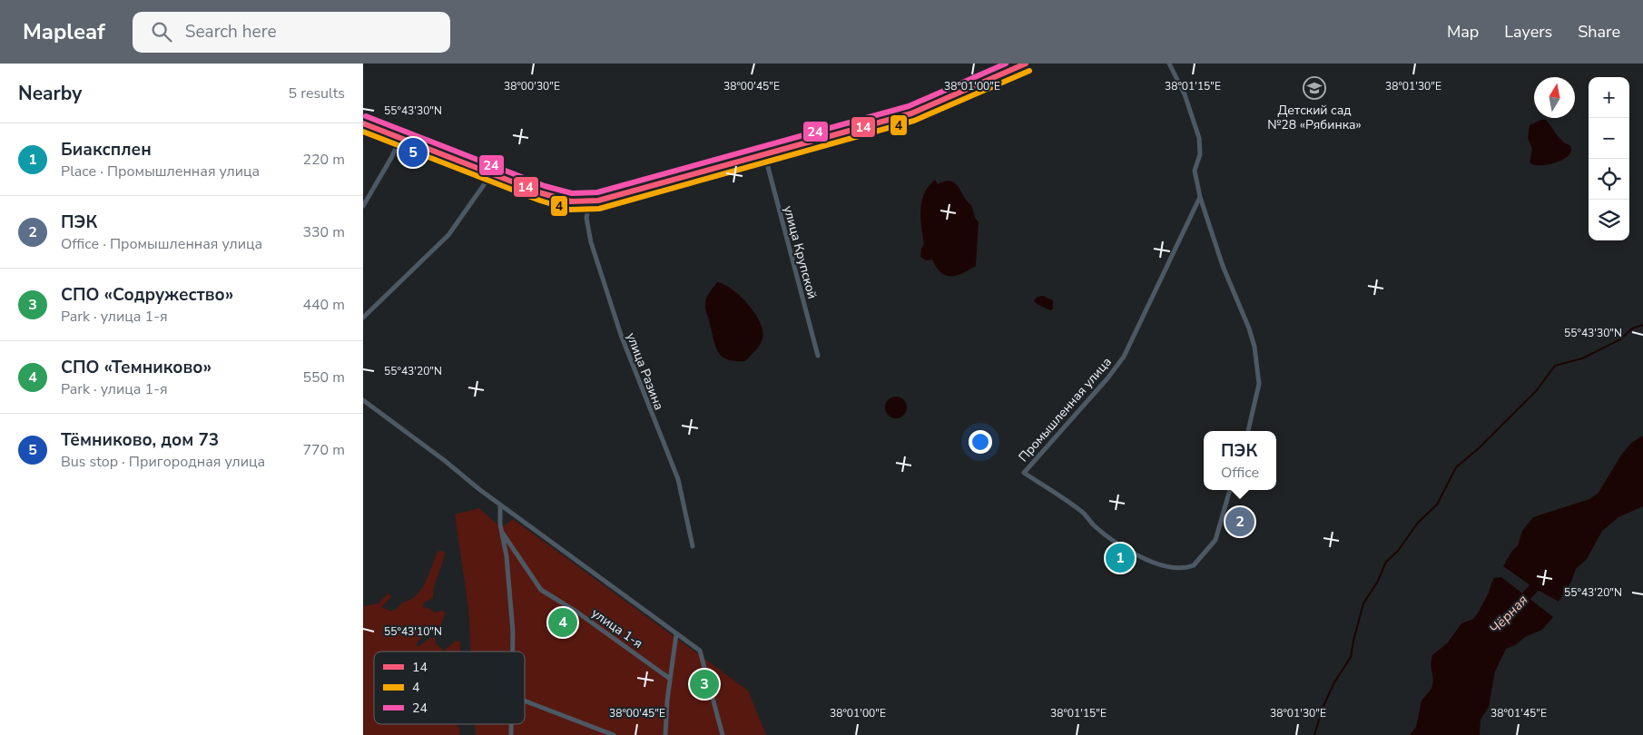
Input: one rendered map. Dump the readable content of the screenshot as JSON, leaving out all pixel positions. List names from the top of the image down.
{
  "streets": {
    "street": [
      "улица Крупской",
      "улица Разина",
      "Промышленная улица",
      "улица 1-я"
    ]
  },
  "water": ["Чёрная"],
  "places": {
    "school or university": ["Детский сад №28 «Рябинка»"]
  },
  "lines": ["transit line 14", "transit line 24", "transit line 4"],
  "legend": ["14", "4", "24"],
  "north": "top",
  "page": {
    "header": "Mapleaf",
    "search": "Search here",
    "nav": ["Map", "Layers", "Share"],
    "heading": ["Nearby", "5 results"],
    "map_buttons": ["+", "−"],
    "list": [
      {
        "mark": "1",
        "name": "Биаксплен",
        "note": "Place · Промышленная улица",
        "value": "220 m"
      },
      {
        "mark": "2",
        "name": "ПЭК",
        "note": "Office · Промышленная улица",
        "value": "330 m"
      },
      {
        "mark": "3",
        "name": "СПО «Содружество»",
        "note": "Park · улица 1-я",
        "value": "440 m"
      },
      {
        "mark": "4",
        "name": "СПО «Темниково»",
        "note": "Park · улица 1-я",
        "value": "550 m"
      },
      {
        "mark": "5",
        "name": "Тёмниково, дом 73",
        "note": "Bus stop · Пригородная улица",
        "value": "770 m"
      }
    ],
    "pins": [
      "5",
      "2",
      "1",
      "4",
      "3"
    ],
    "popup": ["ПЭК", "Office"]
  },
  "coordinates": [
    "38°00'30\"E",
    "38°00'45\"E",
    "38°01'00\"E",
    "38°01'15\"E",
    "38°01'30\"E",
    "55°43'30\"N",
    "55°43'20\"N",
    "55°43'10\"N",
    "38°01'45\"E"
  ]
}
